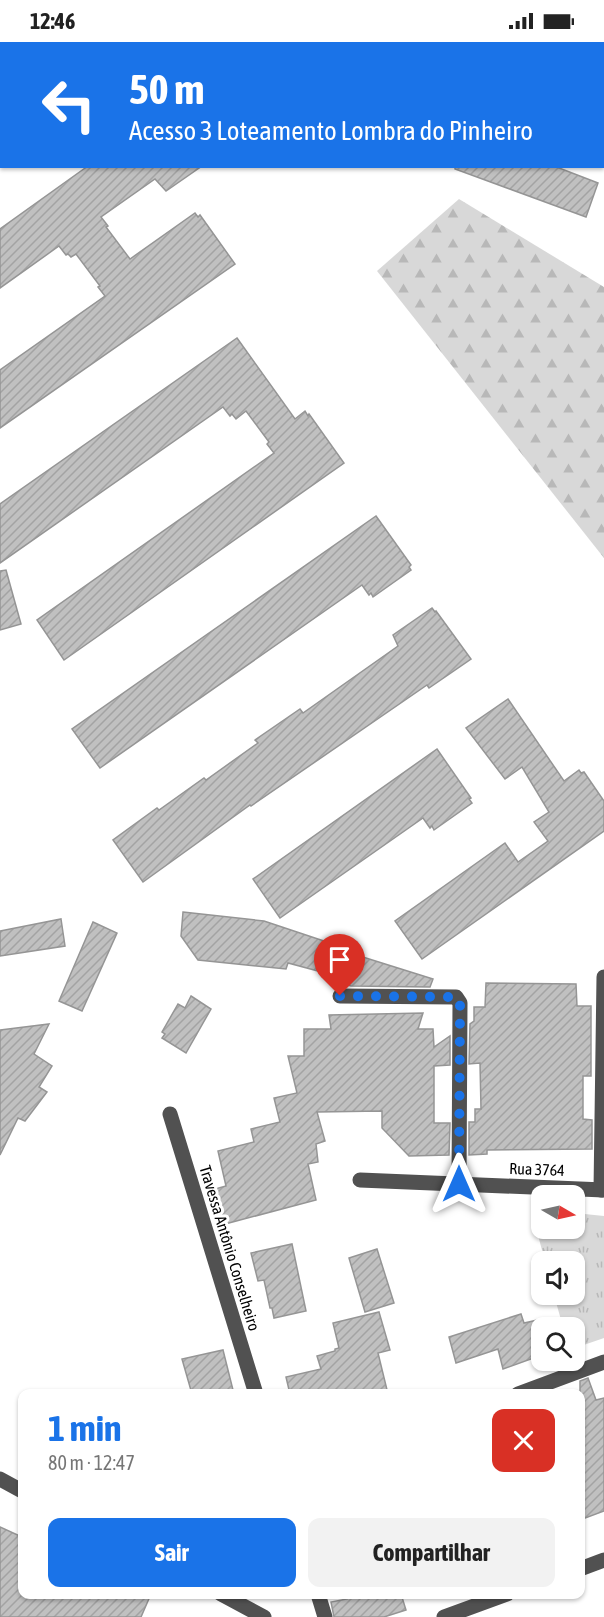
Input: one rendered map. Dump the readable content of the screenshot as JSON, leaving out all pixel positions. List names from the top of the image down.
{
  "streets": {
    "street": ["Rua 3764", "Travessa Antônio Conselheiro"]
  },
  "north": "right",
  "page": {
    "status": "12:46",
    "turn": ["50 m", "Acesso 3 Loteamento Lombra do Pinheiro"],
    "heading": ["1 min", "80 m · 12:47"],
    "buttons": ["Sair", "Compartilhar"]
  }
}
